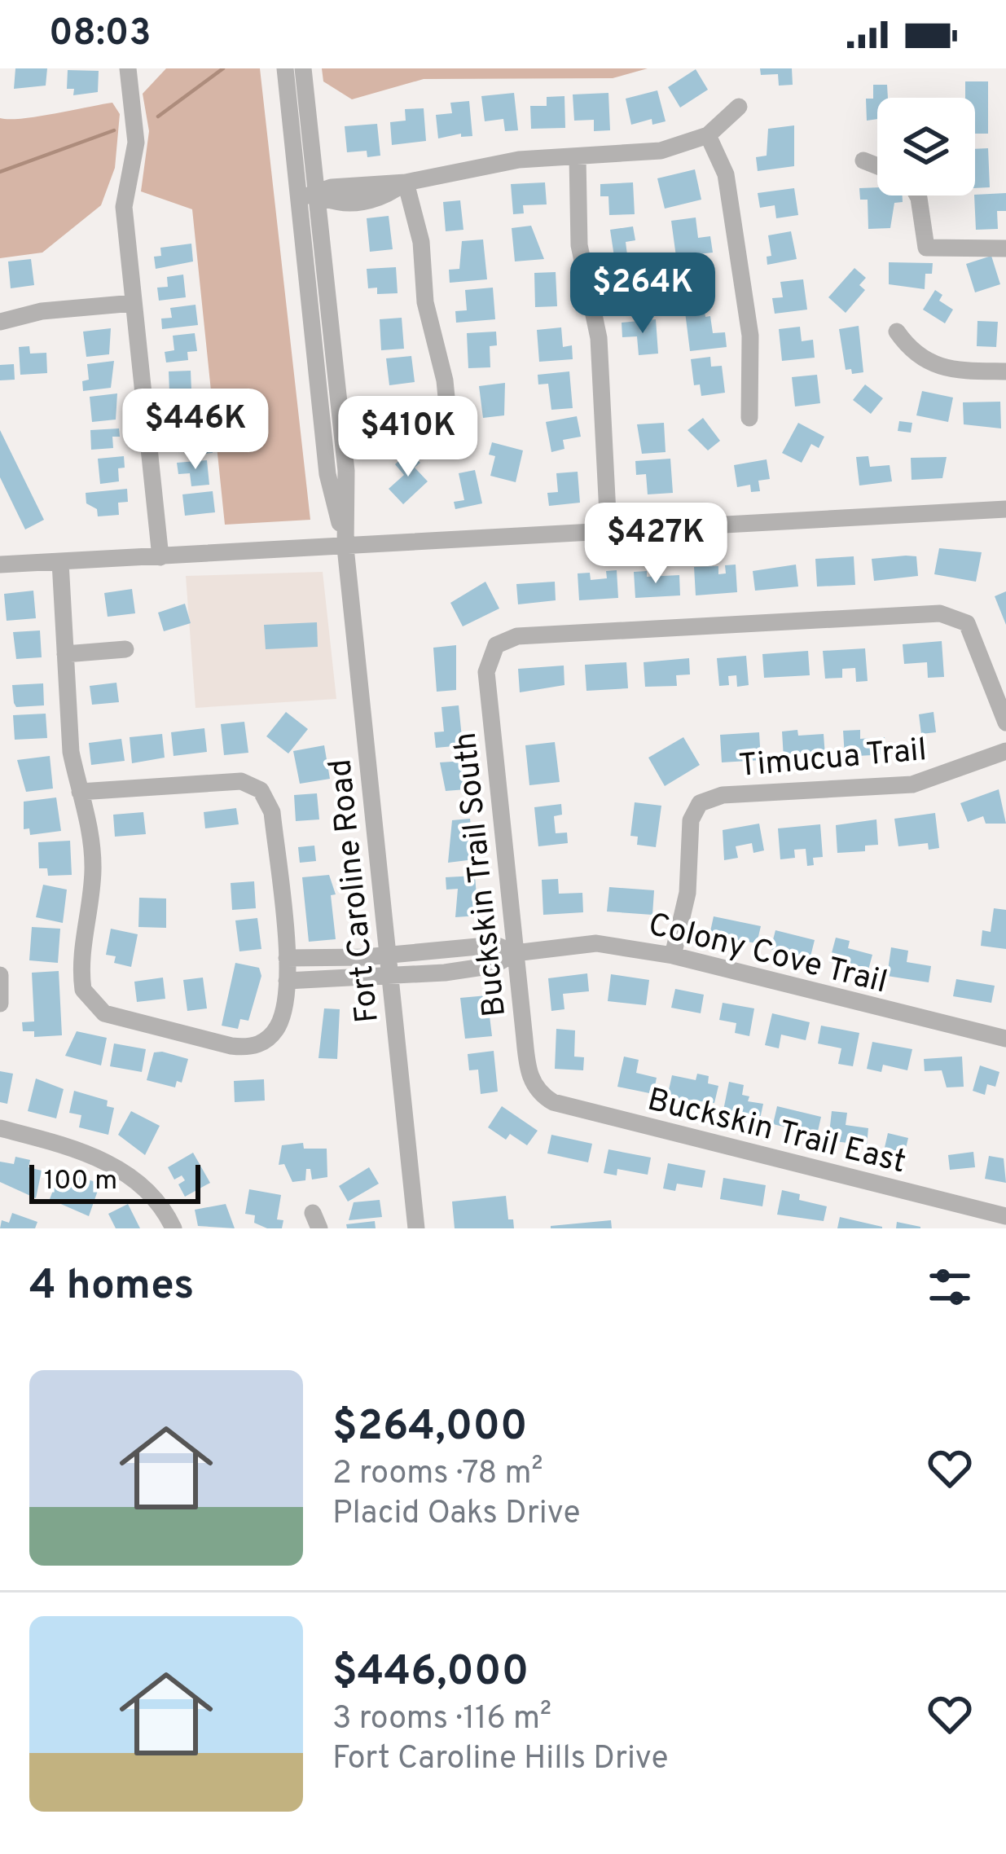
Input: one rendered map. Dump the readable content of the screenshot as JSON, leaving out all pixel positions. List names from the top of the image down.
{
  "streets": {
    "street": [
      "Timucua Trail",
      "Buckskin Trail South",
      "Fort Caroline Road",
      "Colony Cove Trail",
      "Buckskin Trail East"
    ]
  },
  "crossings": [
    ["Timucua Trail", "Colony Cove Trail"],
    ["Buckskin Trail South", "Colony Cove Trail"],
    ["Buckskin Trail South", "Buckskin Trail East"],
    ["Fort Caroline Road", "Colony Cove Trail"]
  ],
  "scale_bar": "100 m",
  "page": {
    "status": "08:03",
    "price": [
      "$264K",
      "$446K",
      "$410K",
      "$427K"
    ],
    "scale": "100 m",
    "heading": "4 homes",
    "list": [
      {
        "name": "$264,000",
        "note": "2 rooms · 78 m² · Placid Oaks Drive"
      },
      {
        "name": "$446,000",
        "note": "3 rooms · 116 m² · Fort Caroline Hills Drive"
      }
    ]
  }
}
